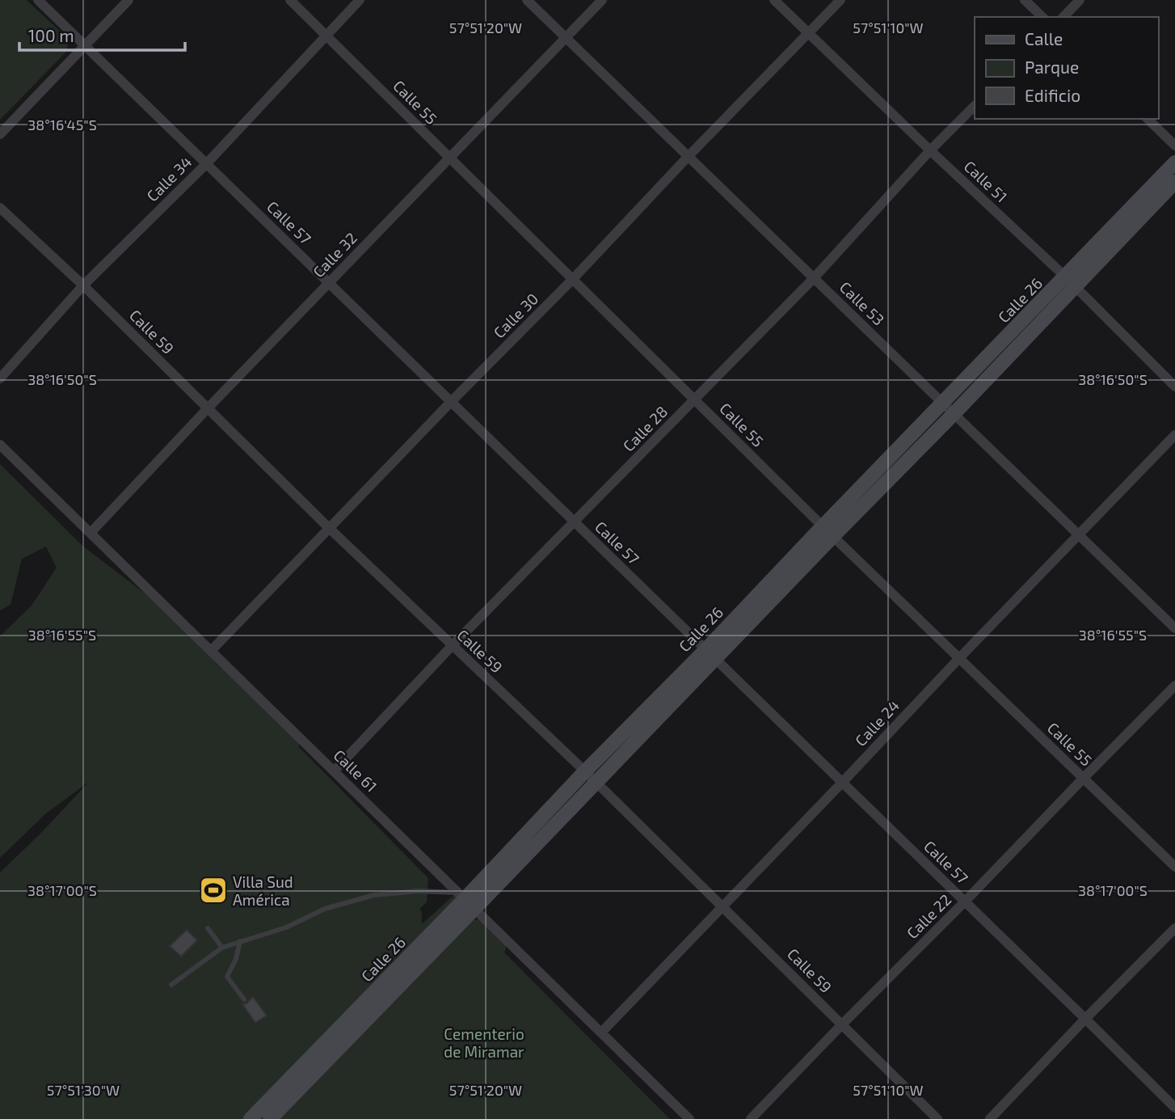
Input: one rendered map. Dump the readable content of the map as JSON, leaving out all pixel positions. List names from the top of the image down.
{
  "streets": {
    "main road": ["Calle 26"],
    "street": [
      "Calle 55",
      "Calle 34",
      "Calle 51",
      "Calle 57",
      "Calle 32",
      "Calle 53",
      "Calle 30",
      "Calle 59",
      "Calle 28",
      "Calle 24",
      "Calle 61",
      "Calle 22"
    ]
  },
  "crossings": [
    ["Calle 55", "Calle 34"],
    ["Calle 55", "Calle 32"],
    ["Calle 55", "Calle 26"],
    ["Calle 55", "Calle 30"],
    ["Calle 55", "Calle 28"],
    ["Calle 55", "Calle 24"],
    ["Calle 55", "Calle 22"],
    ["Calle 34", "Calle 57"],
    ["Calle 34", "Calle 59"],
    ["Calle 51", "Calle 26"],
    ["Calle 51", "Calle 30"],
    ["Calle 51", "Calle 28"],
    ["Calle 57", "Calle 32"],
    ["Calle 57", "Calle 26"],
    ["Calle 57", "Calle 30"],
    ["Calle 57", "Calle 28"],
    ["Calle 57", "Calle 24"],
    ["Calle 57", "Calle 22"],
    ["Calle 32", "Calle 53"],
    ["Calle 32", "Calle 59"],
    ["Calle 32", "Calle 61"],
    ["Calle 26", "Calle 53"],
    ["Calle 26", "Calle 59"],
    ["Calle 26", "Calle 61"],
    ["Calle 53", "Calle 30"],
    ["Calle 53", "Calle 28"],
    ["Calle 53", "Calle 24"],
    ["Calle 30", "Calle 59"],
    ["Calle 30", "Calle 61"],
    ["Calle 59", "Calle 28"],
    ["Calle 59", "Calle 24"],
    ["Calle 59", "Calle 22"],
    ["Calle 28", "Calle 61"],
    ["Calle 24", "Calle 61"]
  ],
  "parks": ["Cementerio de Miramar"],
  "places": {
    "sports": ["Villa Sud América"]
  },
  "legend": ["Calle", "Parque", "Edificio"],
  "scale_bar": "100 m",
  "coordinates": [
    "57°51'20\"W",
    "57°51'10\"W",
    "38°16'45\"S",
    "38°16'50\"S",
    "38°16'55\"S",
    "38°17'00\"S",
    "57°51'30\"W"
  ]
}
